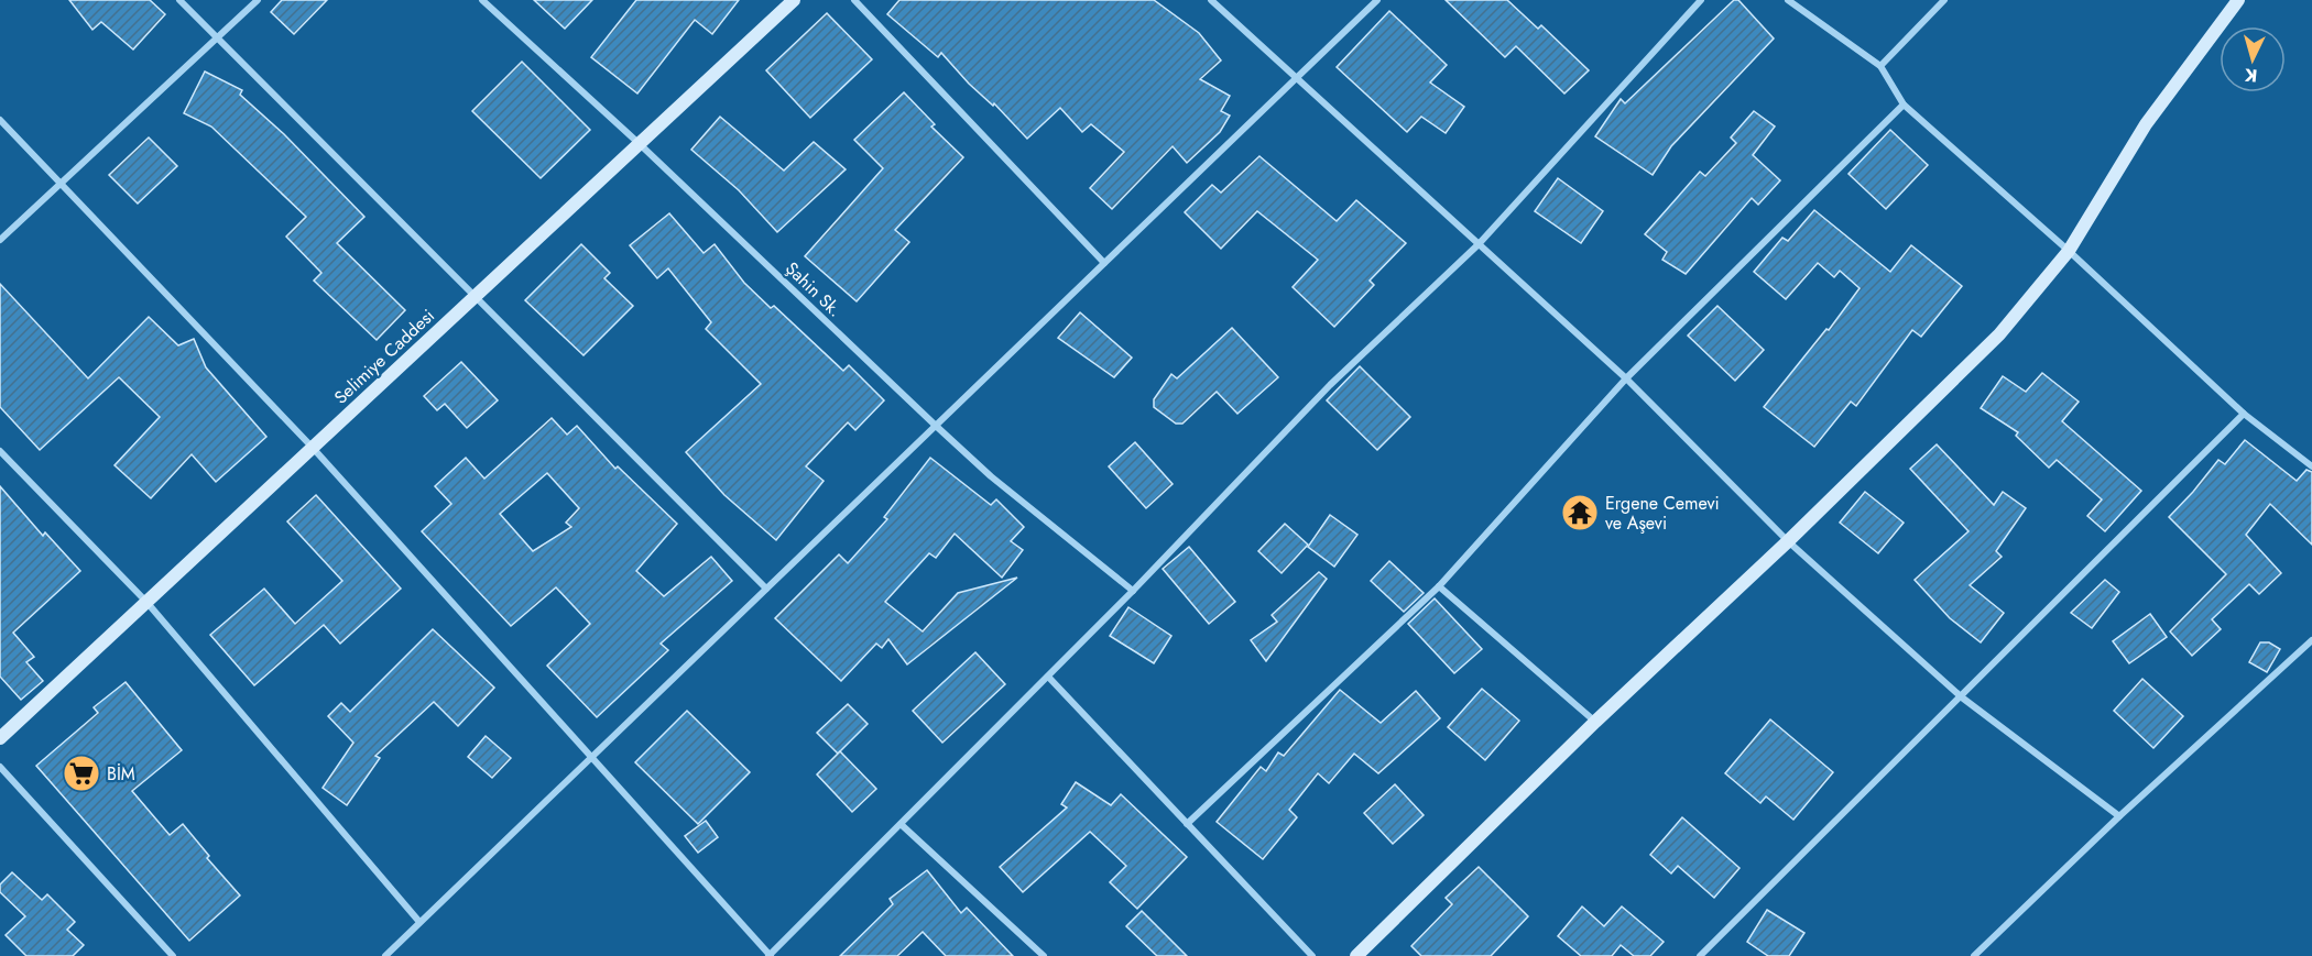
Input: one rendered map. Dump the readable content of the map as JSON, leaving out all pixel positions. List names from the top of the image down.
{
  "streets": {
    "street": ["Şahin Sk.", "Selimiye Caddesi"]
  },
  "crossings": [
    ["Şahin Sk.", "Selimiye Caddesi"]
  ],
  "places": {
    "temple": ["Ergene Cemevi ve Aşevi"],
    "supermarket": ["BİM"]
  },
  "north": "bottom"
}
